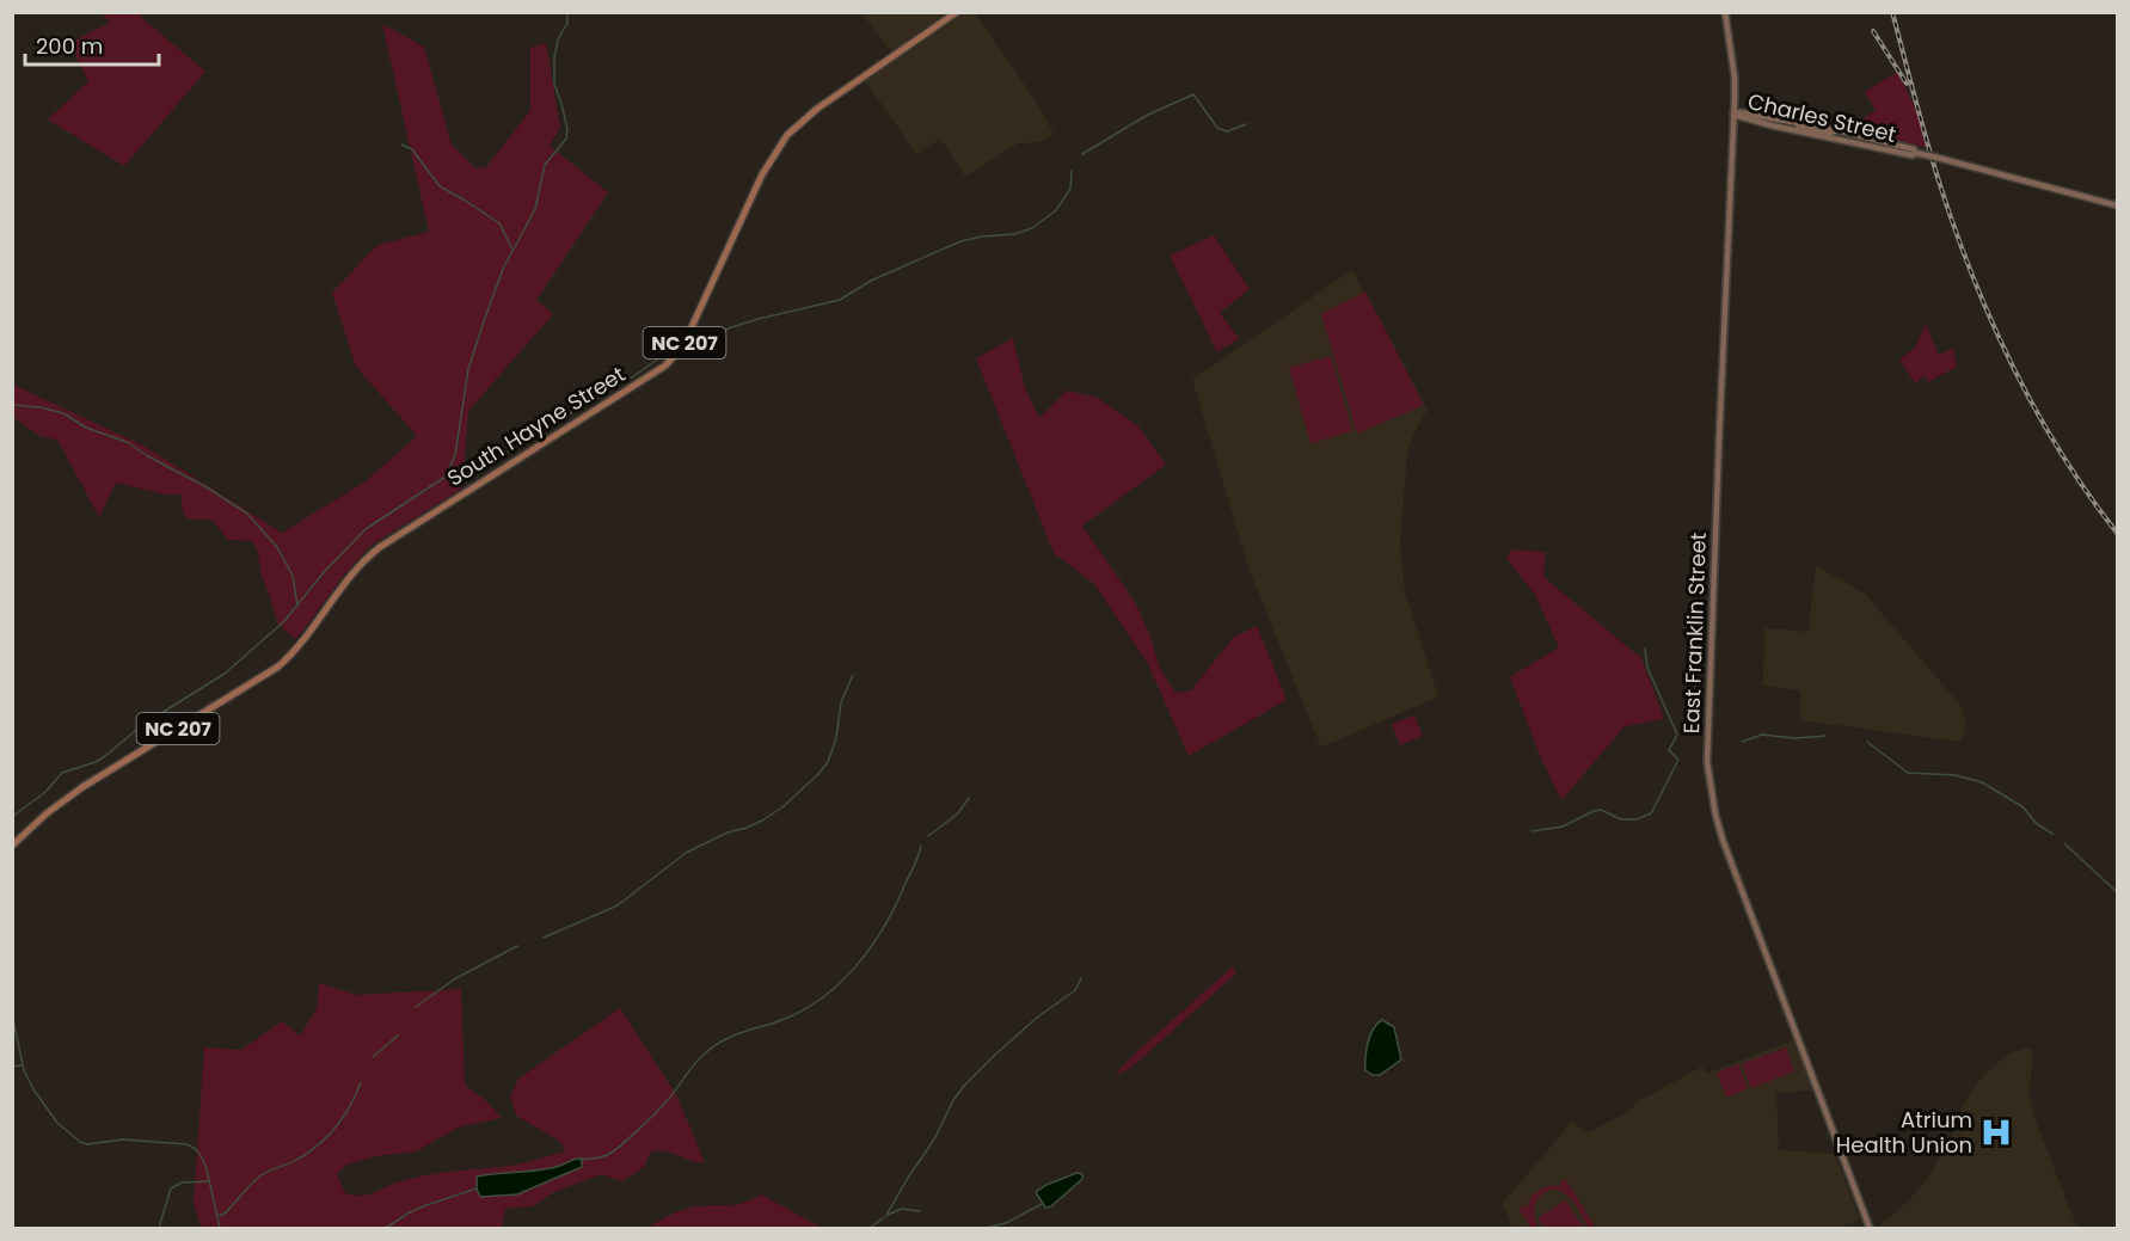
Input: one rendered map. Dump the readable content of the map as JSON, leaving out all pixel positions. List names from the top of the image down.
{
  "streets": {
    "main road": [
      "Charles Street",
      "NC 207",
      "South Hayne Street",
      "East Franklin Street"
    ]
  },
  "crossings": [
    ["Charles Street", "East Franklin Street"]
  ],
  "places": {
    "hospital": ["Atrium Health Union"]
  },
  "scale_bar": "200 m"
}
